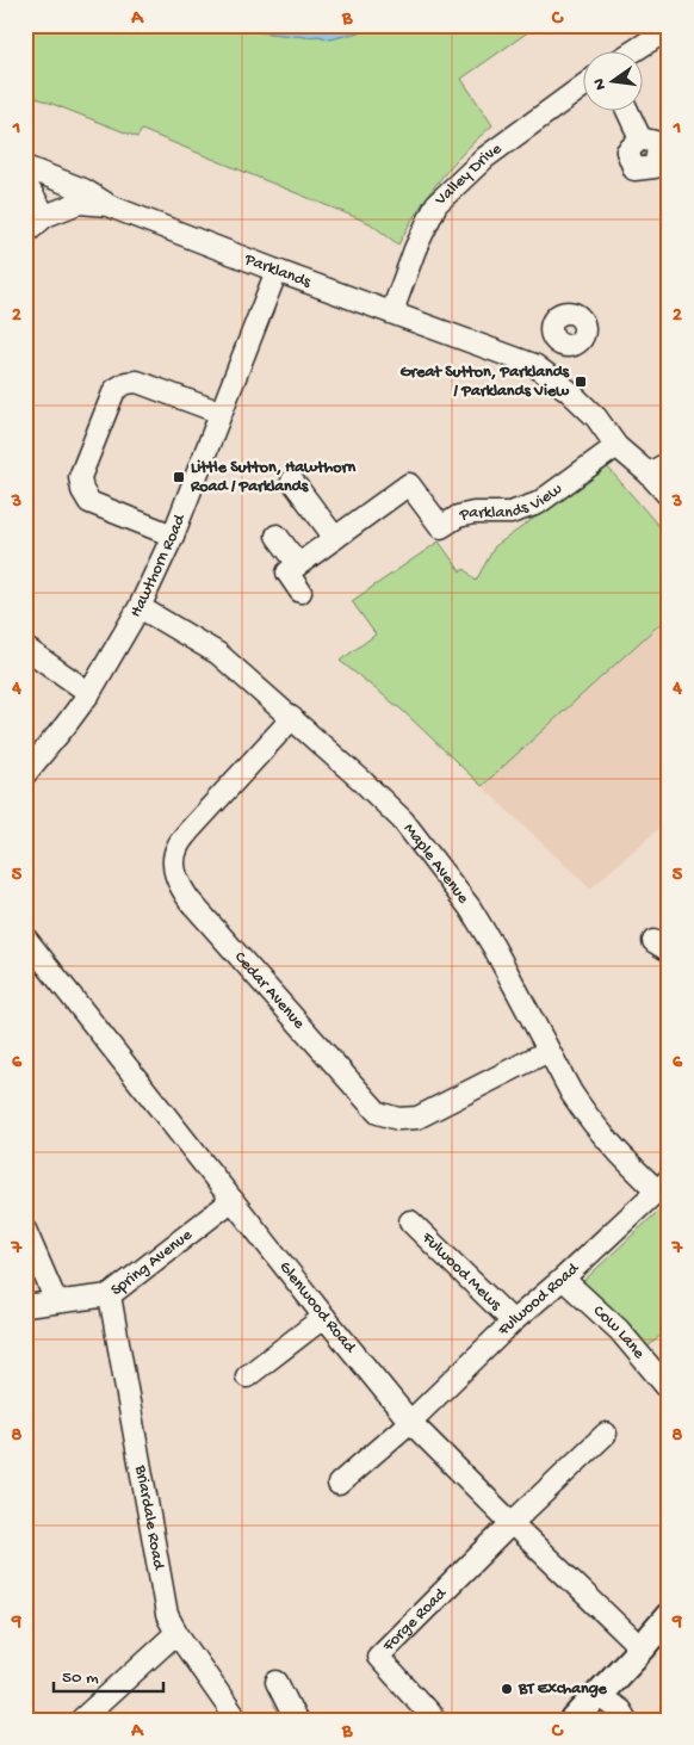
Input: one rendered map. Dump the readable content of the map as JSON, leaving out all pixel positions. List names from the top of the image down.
{
  "streets": {
    "street": [
      "Valley Drive",
      "Parklands",
      "Parklands View",
      "Hawthorn Road",
      "Maple Avenue",
      "Cedar Avenue",
      "Spring Avenue",
      "Fulwood Mews",
      "Fulwood Road",
      "Glenwood Road",
      "Cow Lane",
      "Briardale Road",
      "Forge Road"
    ]
  },
  "crossings": [
    ["Valley Drive", "Parklands"],
    ["Parklands", "Parklands View"],
    ["Parklands", "Hawthorn Road"],
    ["Hawthorn Road", "Maple Avenue"],
    ["Maple Avenue", "Cedar Avenue"],
    ["Maple Avenue", "Fulwood Road"],
    ["Spring Avenue", "Glenwood Road"],
    ["Spring Avenue", "Briardale Road"],
    ["Fulwood Mews", "Fulwood Road"],
    ["Fulwood Road", "Glenwood Road"],
    ["Fulwood Road", "Cow Lane"],
    ["Glenwood Road", "Forge Road"]
  ],
  "places": {
    "transit": ["Great Sutton, Parklands / Parklands View", "Little Sutton, Hawthorn Road / Parklands"],
    "other": ["BT Exchange"]
  },
  "scale_bar": "50 m",
  "north": "left",
  "grid": {
    "columns": ["A", "B", "C"],
    "rows": [
      "1",
      "2",
      "3",
      "4",
      "5",
      "6",
      "7",
      "8",
      "9"
    ]
  }
}
